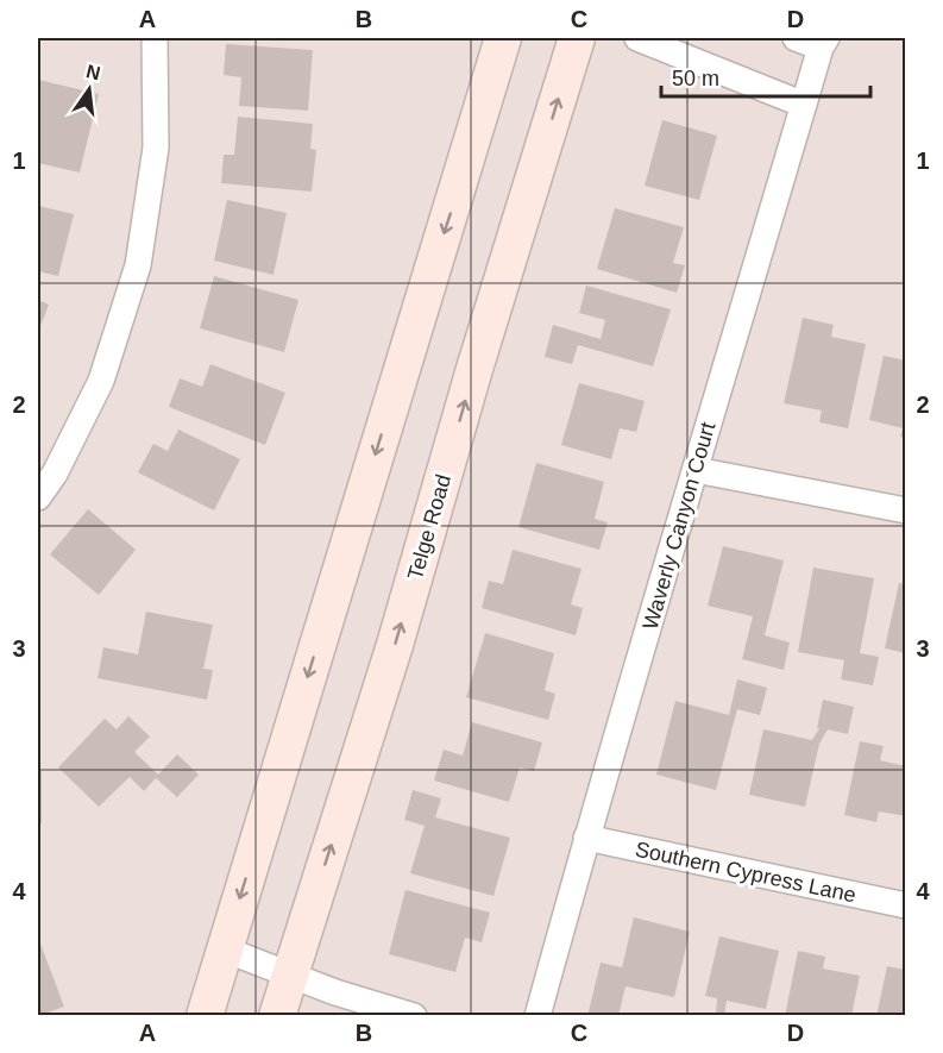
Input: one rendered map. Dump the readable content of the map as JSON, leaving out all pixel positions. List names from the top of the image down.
{
  "streets": {
    "main road": ["Telge Road"],
    "street": ["Waverly Canyon Court", "Southern Cypress Lane"]
  },
  "crossings": [
    ["Waverly Canyon Court", "Southern Cypress Lane"]
  ],
  "scale_bar": "50 m",
  "north": "top",
  "grid": {
    "columns": [
      "A",
      "B",
      "C",
      "D"
    ],
    "rows": [
      "1",
      "2",
      "3",
      "4"
    ]
  }
}
